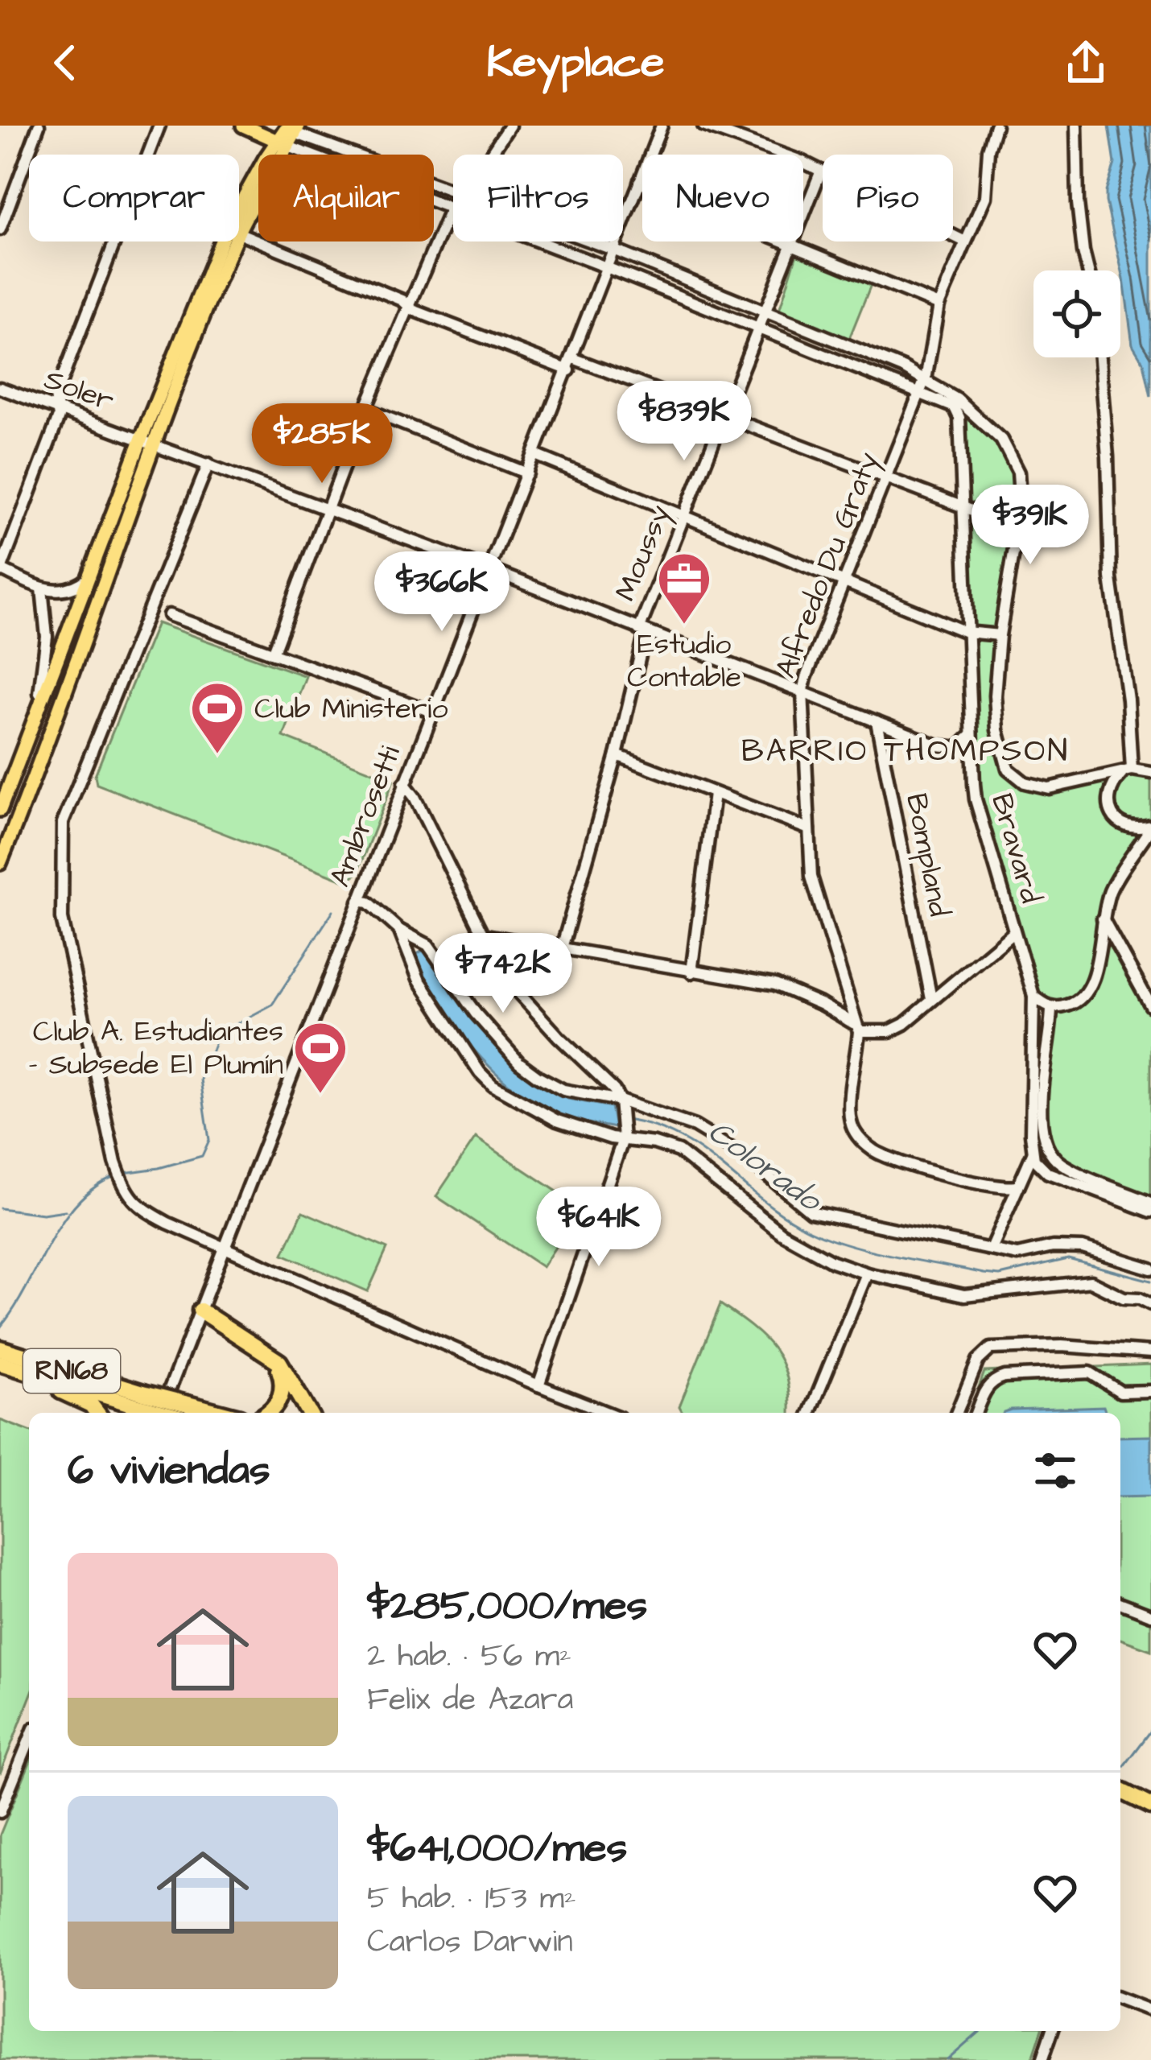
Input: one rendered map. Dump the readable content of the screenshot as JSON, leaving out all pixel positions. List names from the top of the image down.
{
  "streets": {
    "highway": ["RN168"],
    "street": [
      "Soler",
      "Moussy",
      "Alfredo Du Graty",
      "Ambrosetti",
      "Bravard",
      "Bompland"
    ]
  },
  "crossings": [
    ["Soler", "Moussy"],
    ["Soler", "Alfredo Du Graty"],
    ["Soler", "Ambrosetti"],
    ["Soler", "Bravard"],
    ["Soler", "Bompland"],
    ["Alfredo Du Graty", "Bravard"]
  ],
  "districts": ["BARRIO THOMPSON"],
  "water": ["Colorado"],
  "places": {
    "office": ["Estudio Contable"],
    "sports": ["Club Ministerio", "Club A. Estudiantes - Subsede El Plumín"]
  },
  "page": {
    "header": "Keyplace",
    "chip": [
      "Comprar",
      "Alquilar",
      "Filtros",
      "Nuevo",
      "Piso"
    ],
    "price": [
      "$839K",
      "$285K",
      "$391K",
      "$366K",
      "$742K",
      "$641K"
    ],
    "heading": "6 viviendas",
    "list": [
      {
        "name": "$285,000/mes",
        "note": "2 hab. · 56 m² · Felix de Azara"
      },
      {
        "name": "$641,000/mes",
        "note": "5 hab. · 153 m² · Carlos Darwin"
      }
    ]
  }
}
